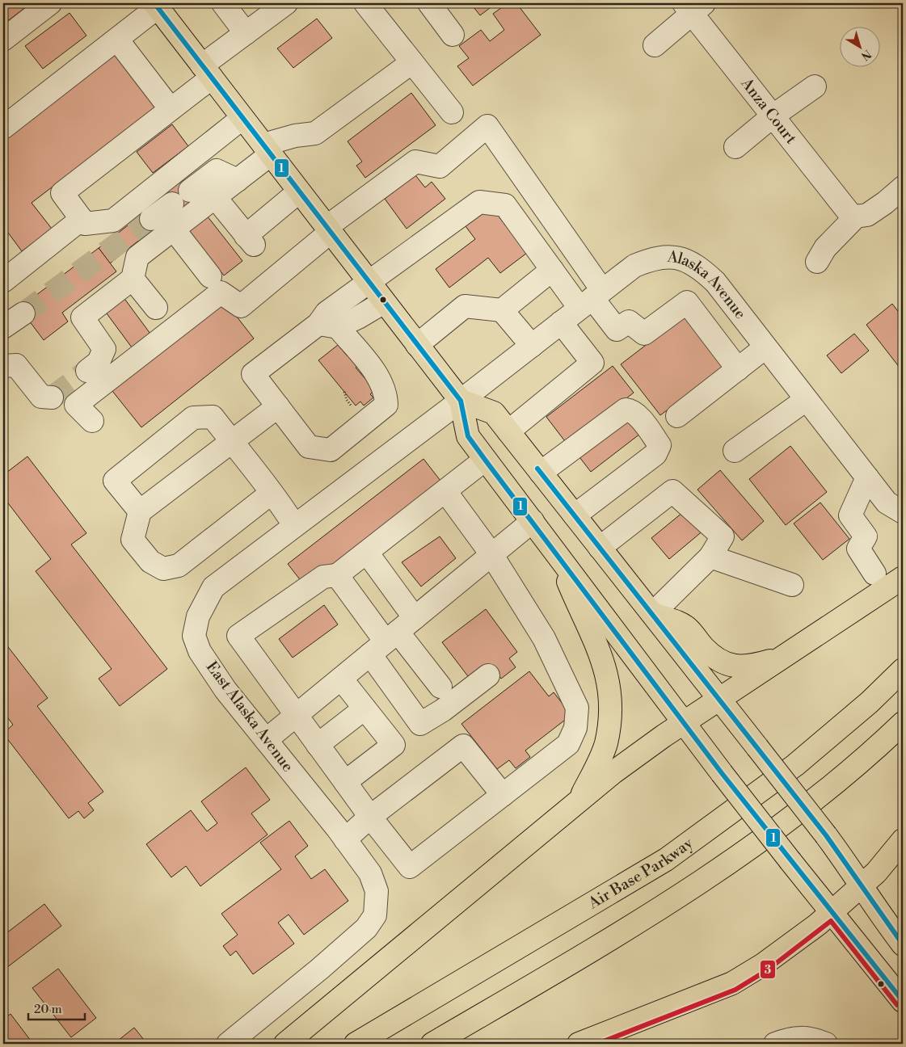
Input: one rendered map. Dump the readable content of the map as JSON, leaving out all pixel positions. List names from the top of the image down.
{
  "streets": {
    "main road": ["Air Base Parkway"],
    "street": ["Anza Court", "Alaska Avenue", "East Alaska Avenue"]
  },
  "crossings": [
    ["Alaska Avenue", "East Alaska Avenue"]
  ],
  "lines": ["transit line 1", "transit line 3"],
  "scale_bar": "20 m",
  "north": "bottom right"
}
